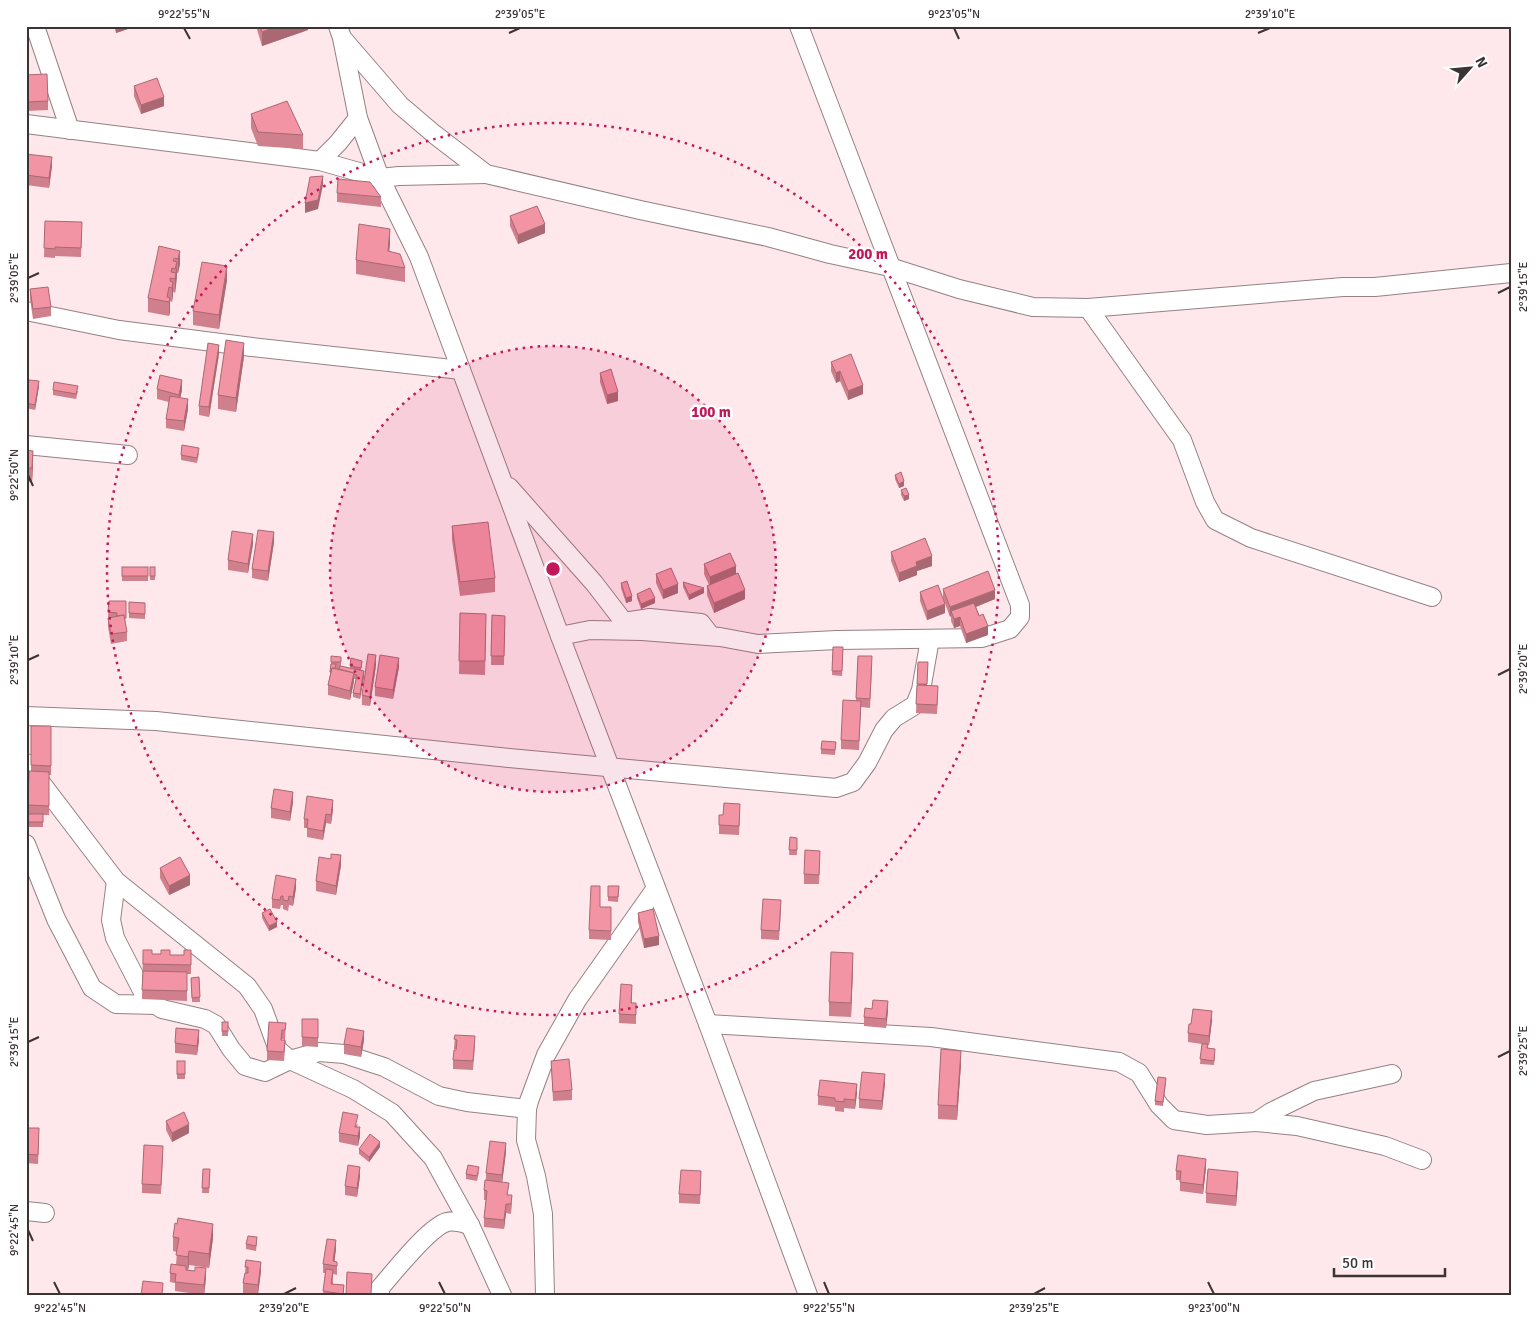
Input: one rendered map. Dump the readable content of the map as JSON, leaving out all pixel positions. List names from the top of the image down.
{
  "scale_bar": "50 m",
  "north": "top right",
  "coordinates": [
    "9°22'55\"N",
    "2°39'05\"E",
    "9°23'05\"N",
    "2°39'10\"E",
    "2°39'15\"E",
    "9°22'50\"N",
    "2°39'20\"E",
    "2°39'25\"E",
    "9°22'45\"N",
    "9°23'00\"N"
  ],
  "rings": ["200 m", "100 m"]
}
